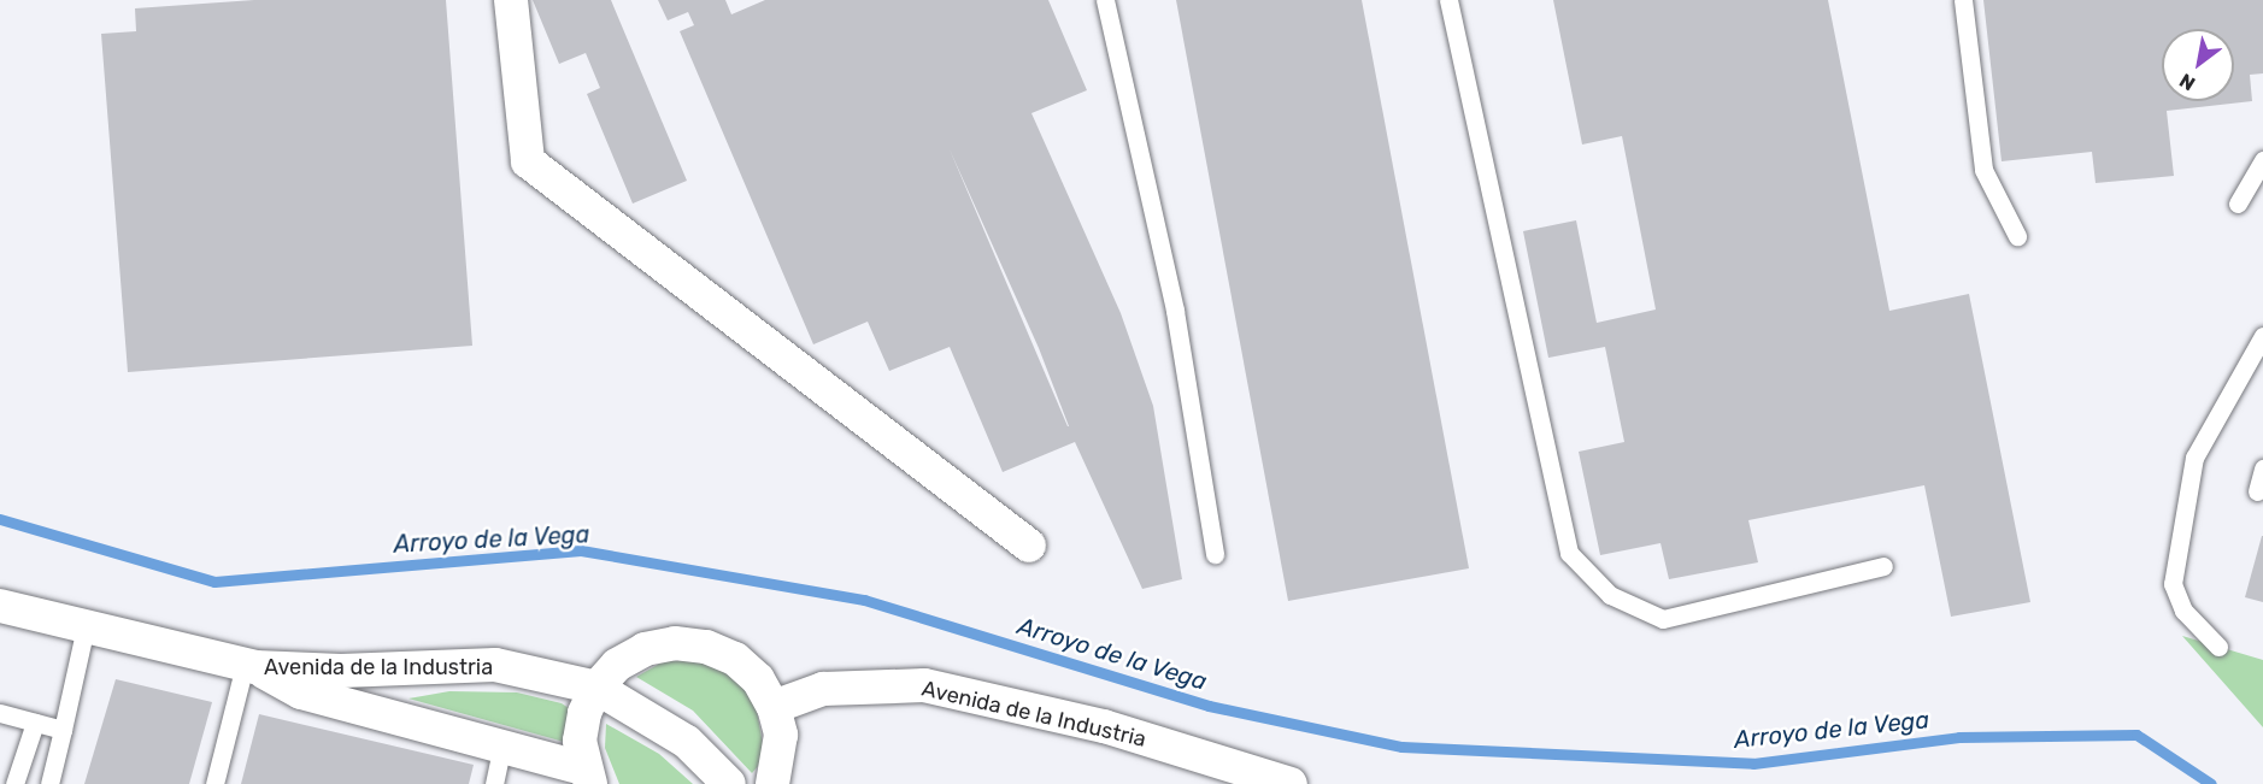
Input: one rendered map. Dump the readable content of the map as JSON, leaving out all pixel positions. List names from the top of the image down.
{
  "streets": {
    "street": ["Avenida de la Industria"]
  },
  "water": ["Arroyo de la Vega"],
  "north": "bottom left"
}
